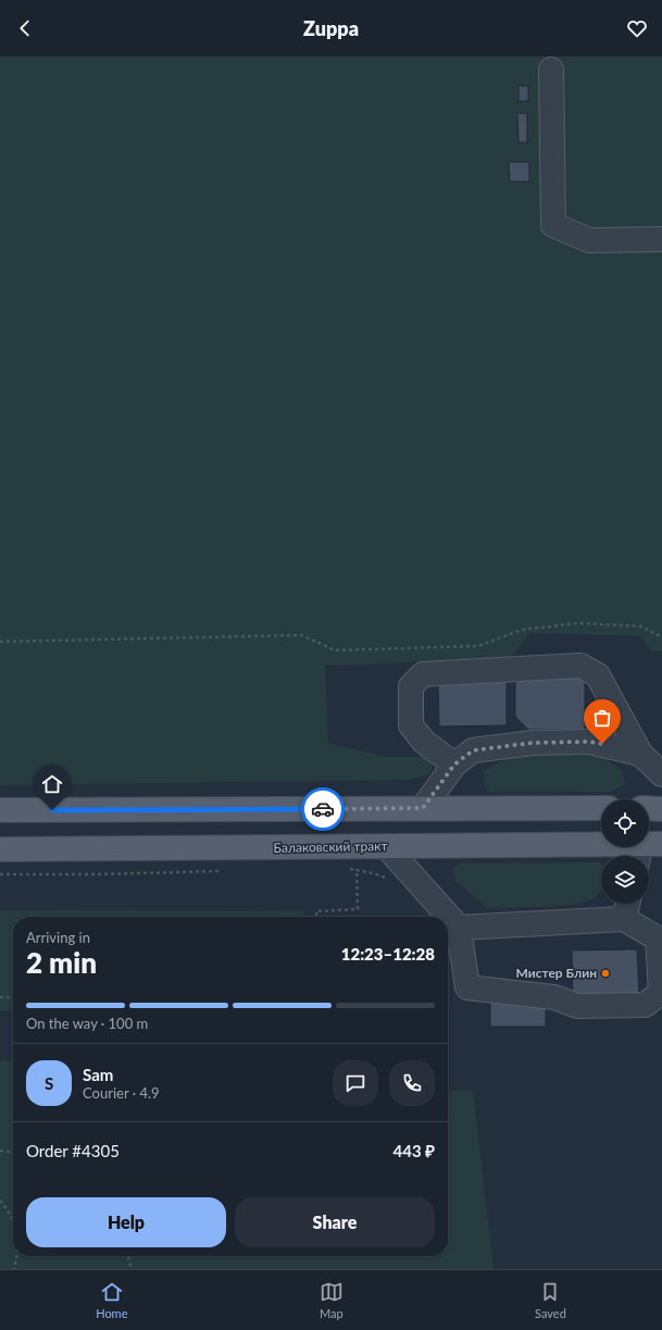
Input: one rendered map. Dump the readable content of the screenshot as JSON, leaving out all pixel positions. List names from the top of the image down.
{
  "streets": {
    "main road": ["Балаковский тракт"]
  },
  "places": ["Мистер Блин"],
  "page": {
    "header": "Zuppa",
    "heading": ["2 min", "Arriving in", "12:23–12:28"],
    "panel": [
      "Sam",
      "Courier · 4.9",
      "Order #4305",
      "443 ₽"
    ],
    "bar": "On the way · 100 m",
    "round": "S",
    "buttons": ["Help", "Share"],
    "tabs": ["Home", "Map", "Saved"]
  }
}
